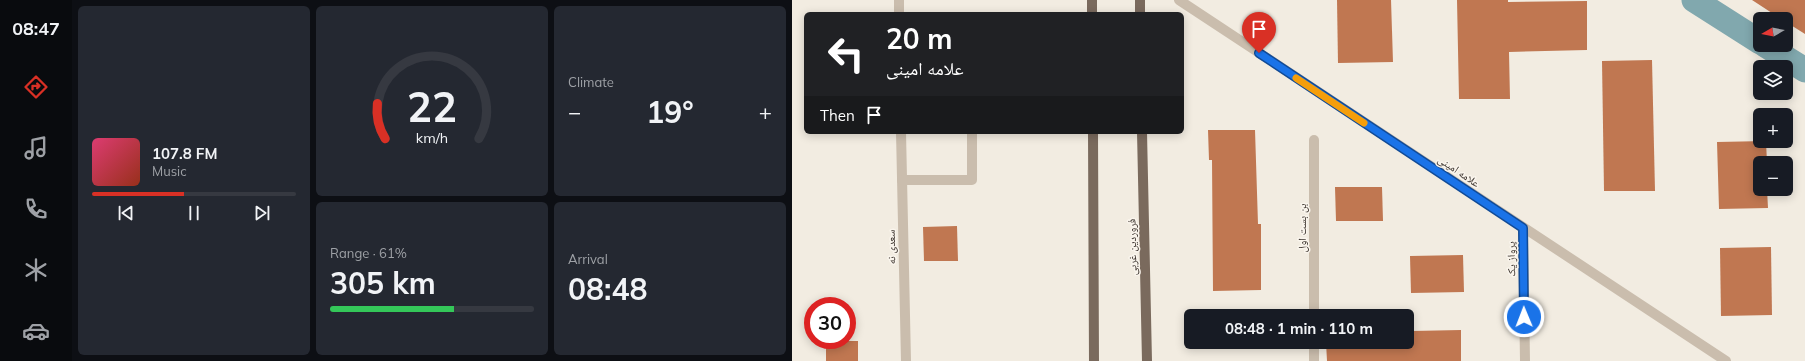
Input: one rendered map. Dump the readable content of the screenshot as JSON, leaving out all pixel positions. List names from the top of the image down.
{
  "streets": {
    "main road": ["فروردین غربی"],
    "street": [
      "علامه امینی",
      "بن بست اول",
      "سعدی نه",
      "پرواز یک"
    ]
  },
  "crossings": [
    ["علامه امینی", "پرواز یک"]
  ],
  "north": "left",
  "page": {
    "tabs": "08:47",
    "tile": [
      "Climate",
      ["Range · 61%", "305 km"],
      ["Arrival", "08:48"]
    ],
    "map_buttons": ["+", "−"],
    "turn": ["20 m", "علامه امینی"],
    "heat": ["−", "19°", "+"],
    "then": "Then",
    "song": ["107.8 FM", "Music"],
    "limit": "30",
    "trip": "08:48 · 1 min · 110 m",
    "gauge": ["22", "km/h"]
  }
}
